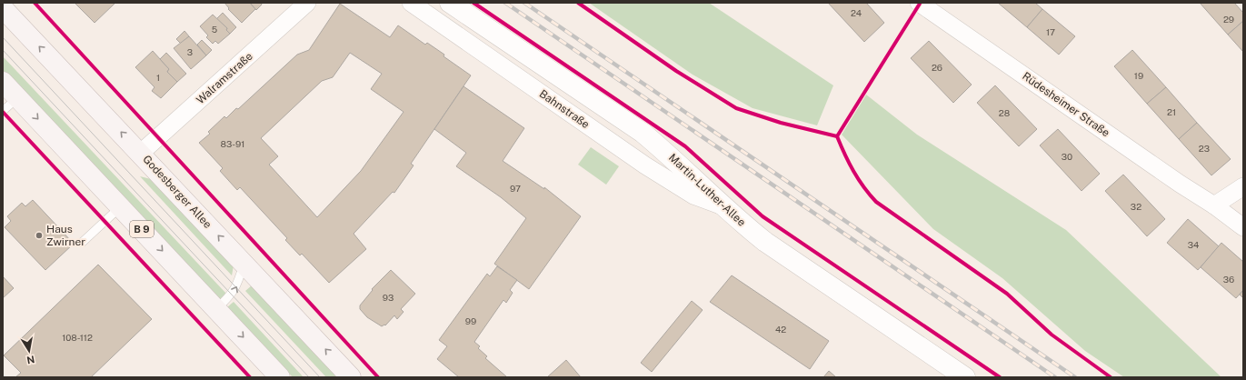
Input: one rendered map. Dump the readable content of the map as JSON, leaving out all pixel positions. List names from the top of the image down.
{
  "streets": {
    "main road": ["Martin-Luther-Allee", "Godesberger Allee", "B 9"],
    "street": ["Walramstraße", "Rüdesheimer Straße", "Bahnstraße"]
  },
  "crossings": [
    ["Walramstraße", "Godesberger Allee"],
    ["Bahnstraße", "Martin-Luther-Allee"]
  ],
  "places": ["Haus Zwirner"],
  "house_numbers": [
    "24",
    "29",
    "5",
    "17",
    "3",
    "26",
    "19",
    "1",
    "21",
    "28",
    "83-91",
    "23",
    "30",
    "97",
    "32",
    "34",
    "36",
    "93",
    "99",
    "42",
    "108-112"
  ],
  "north": "bottom"
}
